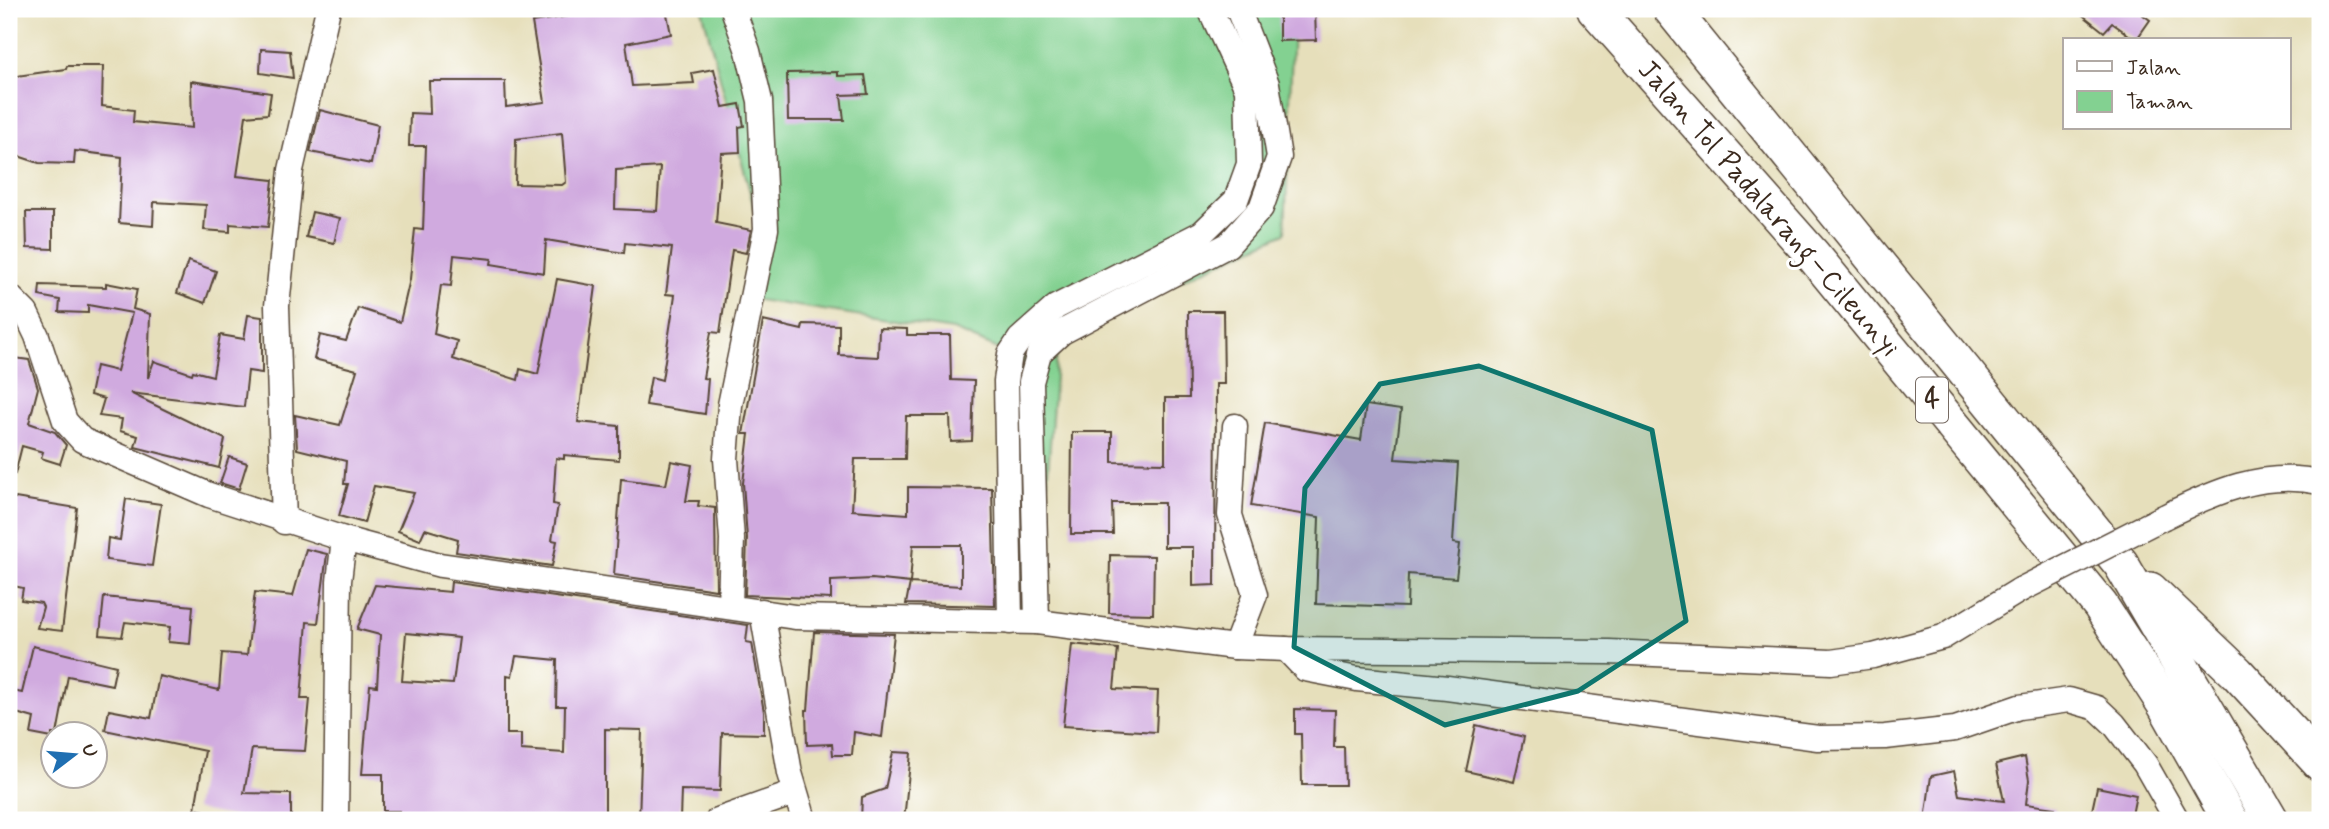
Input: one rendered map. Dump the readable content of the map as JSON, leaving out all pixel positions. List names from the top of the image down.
{
  "streets": {
    "highway": ["Jalan Tol Padalarang–Cileunyi", "4"]
  },
  "crossings": [
    ["Jalan Tol Padalarang–Cileunyi", "4"]
  ],
  "legend": ["Jalan", "Taman"],
  "north": "right"
}
